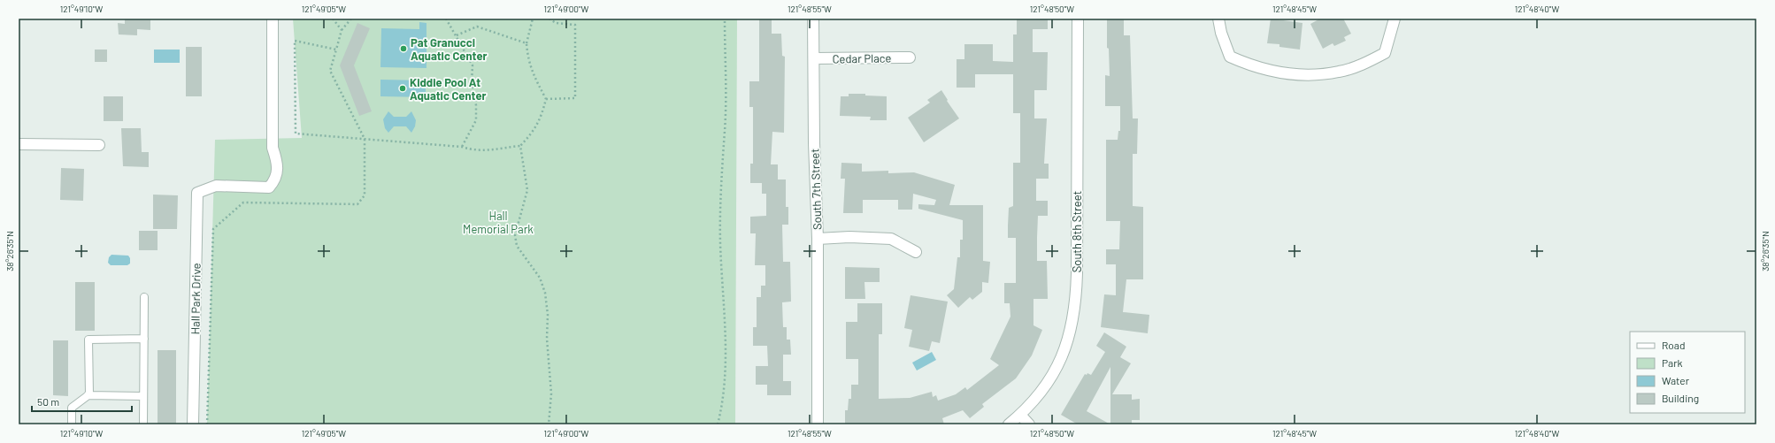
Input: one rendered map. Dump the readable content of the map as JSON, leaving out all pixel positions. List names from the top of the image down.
{
  "streets": {
    "street": [
      "Cedar Place",
      "South 7th Street",
      "South 8th Street",
      "Hall Park Drive"
    ]
  },
  "crossings": [
    ["Cedar Place", "South 7th Street"]
  ],
  "parks": ["Hall Memorial Park"],
  "places": ["Pat Granucci Aquatic Center", "Kiddie Pool At Aquatic Center"],
  "legend": [
    "Road",
    "Park",
    "Water",
    "Building"
  ],
  "scale_bar": "50 m",
  "coordinates": [
    "121°49'10\"W",
    "121°49'05\"W",
    "121°49'00\"W",
    "121°48'55\"W",
    "121°48'50\"W",
    "121°48'45\"W",
    "121°48'40\"W",
    "38°26'35\"N"
  ]
}
